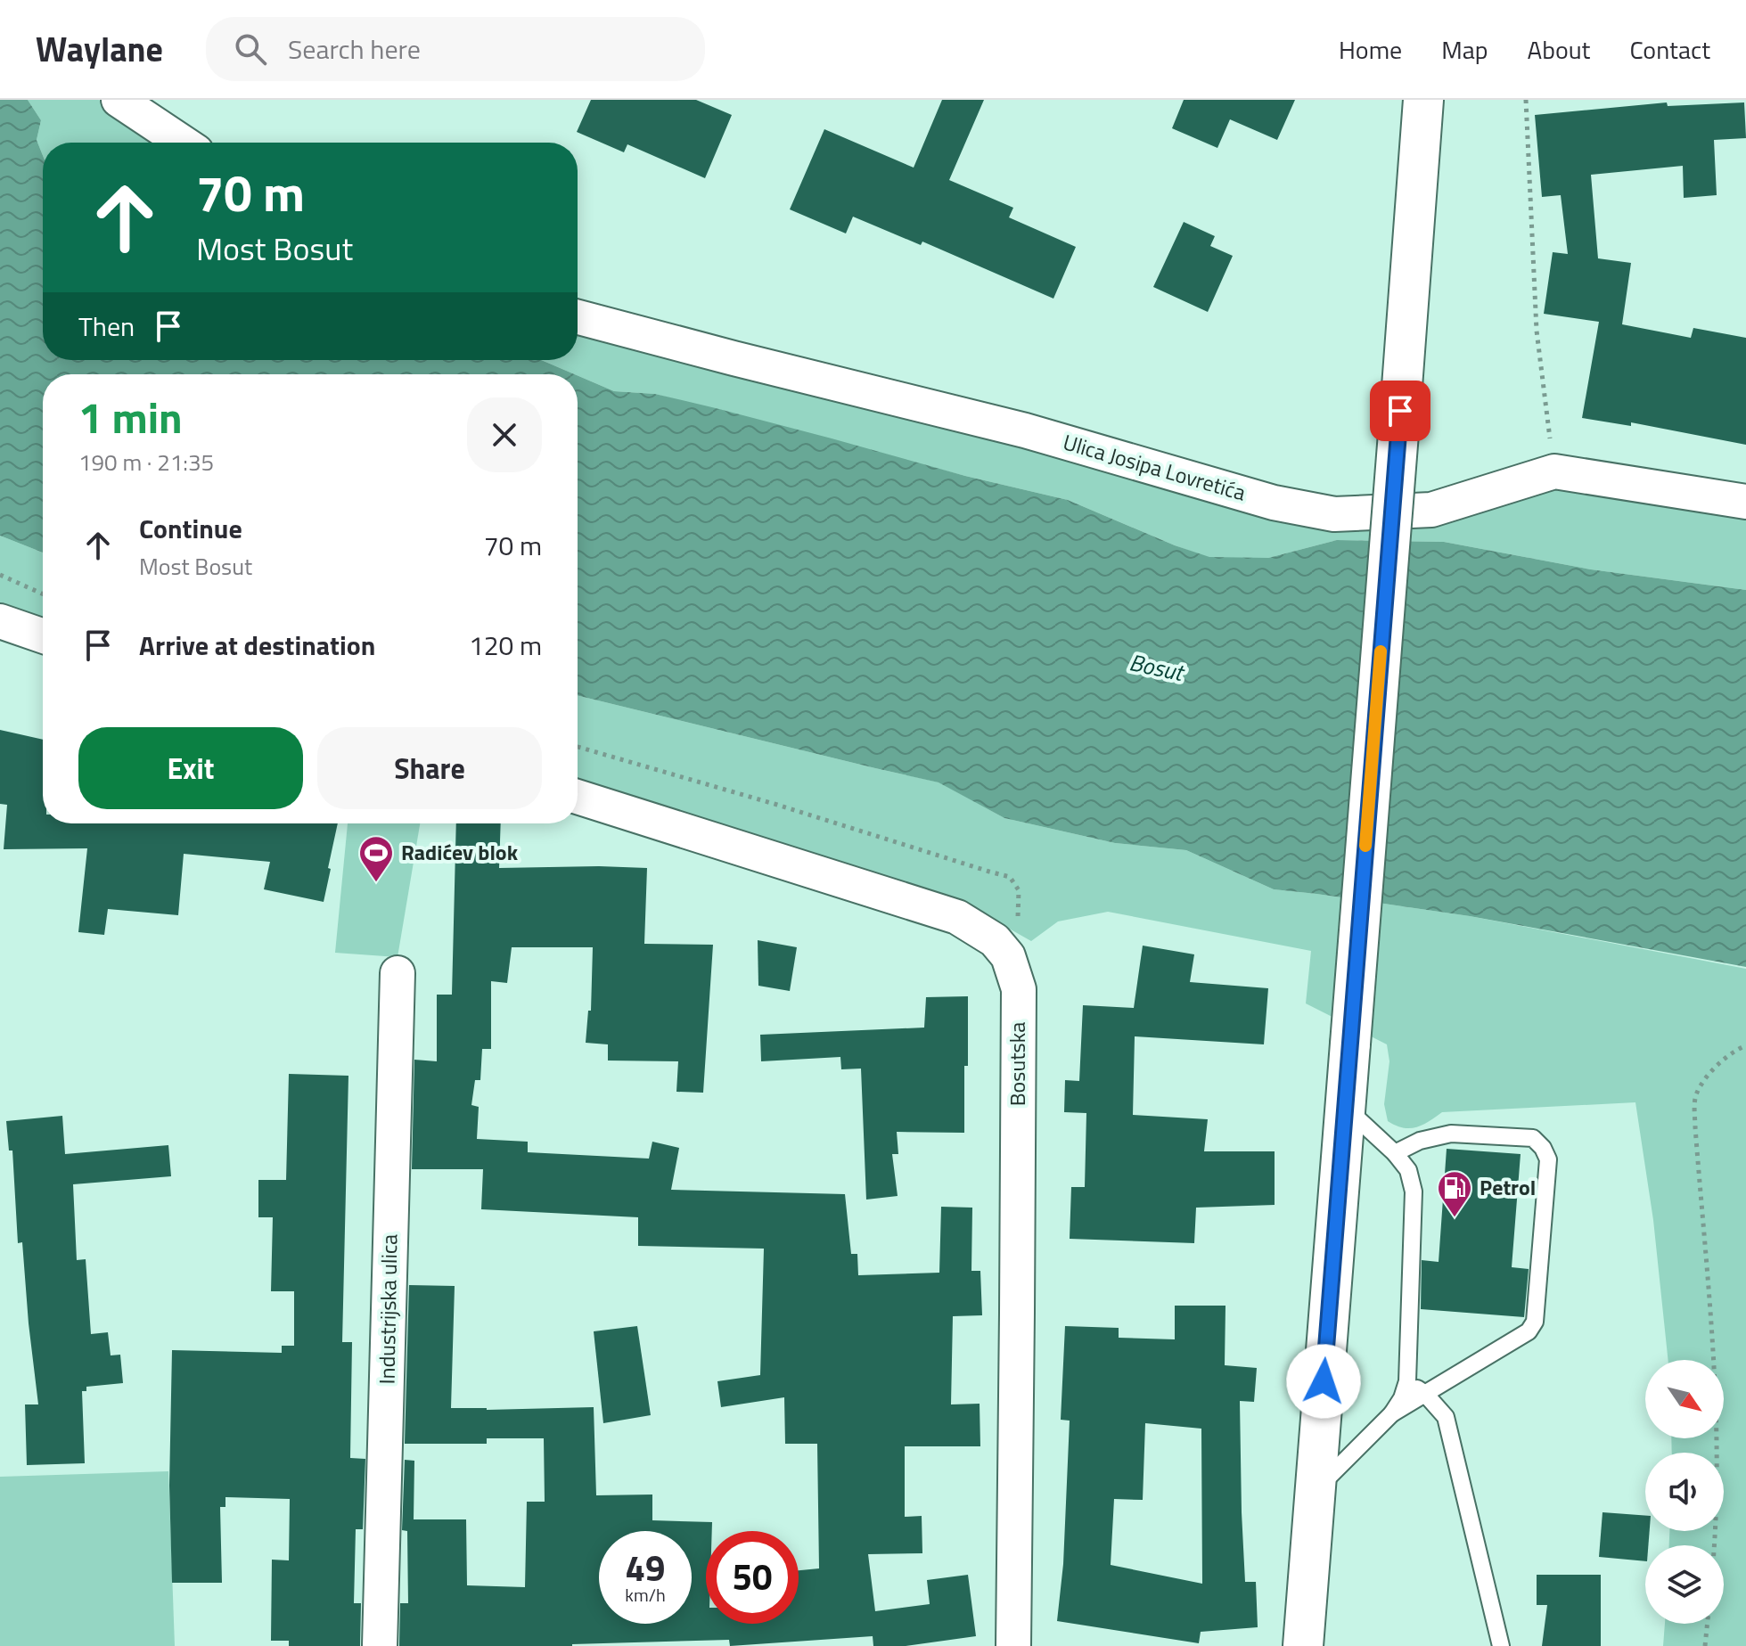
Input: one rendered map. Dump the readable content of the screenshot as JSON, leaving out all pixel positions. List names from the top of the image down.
{
  "streets": {
    "street": ["Ulica Josipa Lovretića", "Bosutska", "Industrijska ulica"]
  },
  "water": ["Bosut"],
  "places": {
    "sports": ["Radićev blok"],
    "fuel station": ["Petrol"]
  },
  "north": "bottom right",
  "page": {
    "header": "Waylane",
    "search": "Search here",
    "nav": [
      "Home",
      "Map",
      "About",
      "Contact"
    ],
    "turn": ["70 m", "Most Bosut"],
    "then": "Then",
    "heading": ["1 min", "190 m · 21:35"],
    "list": [
      {
        "name": "Continue",
        "note": "Most Bosut",
        "value": "70 m"
      },
      {
        "name": "Arrive at destination",
        "value": "120 m"
      }
    ],
    "buttons": ["Exit", "Share"],
    "speed": "49 km/h",
    "limit": "50"
  }
}
